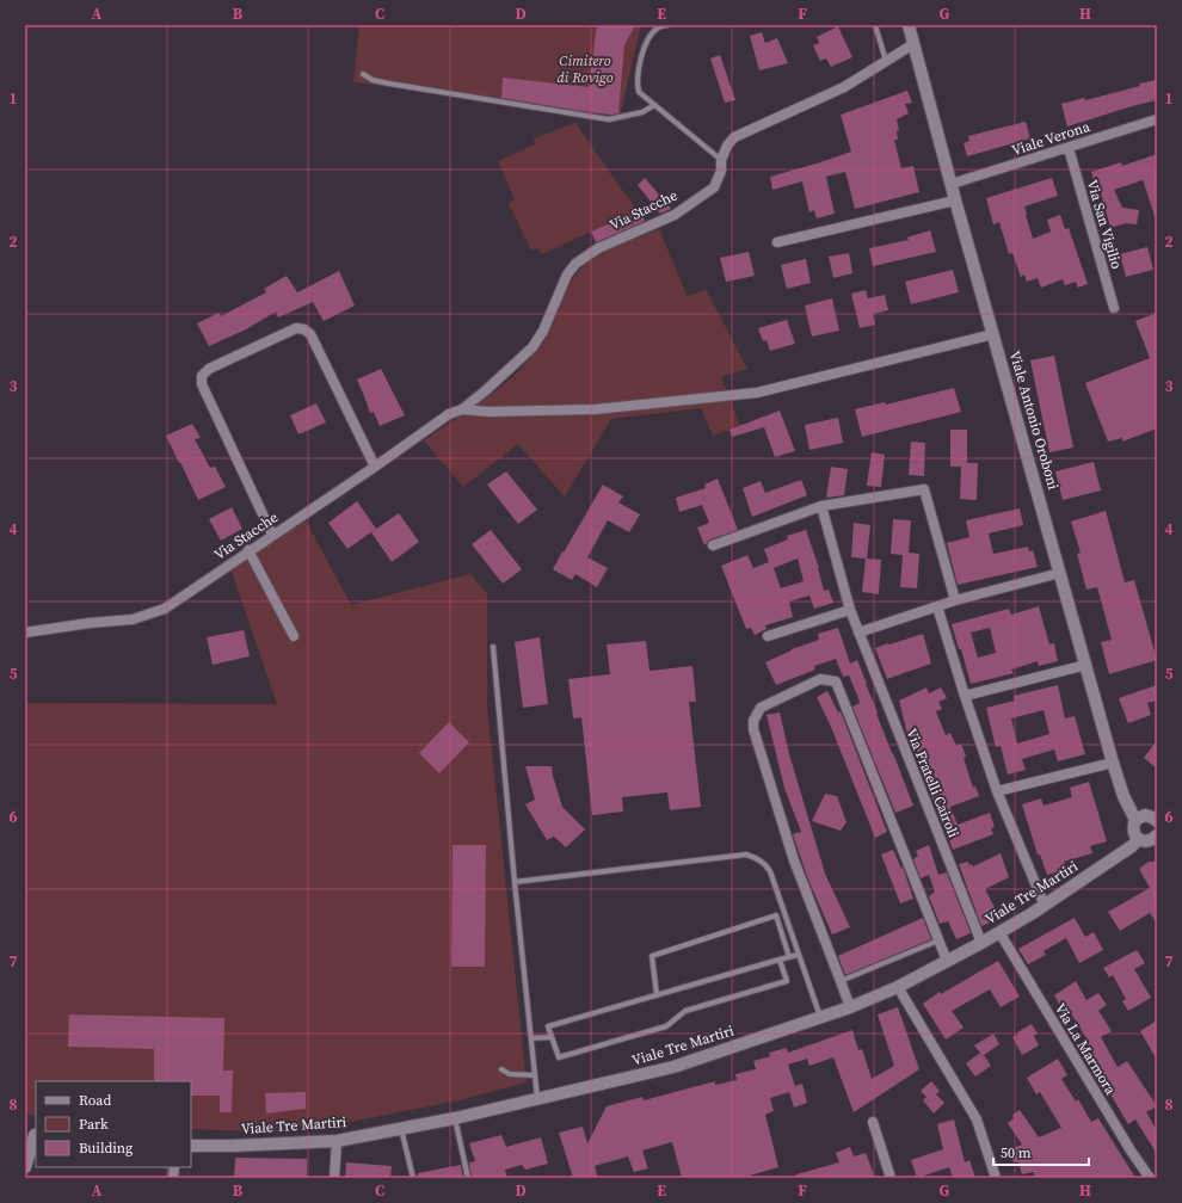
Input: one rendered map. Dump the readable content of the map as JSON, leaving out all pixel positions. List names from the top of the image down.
{
  "streets": {
    "main road": ["Viale Antonio Oroboni", "Viale Tre Martiri"],
    "street": [
      "Viale Verona",
      "Via Stacche",
      "Via San Vigilio",
      "Via Fratelli Cairoli",
      "Via La Marmora"
    ]
  },
  "crossings": [
    ["Viale Verona", "Via San Vigilio"],
    ["Viale Verona", "Viale Antonio Oroboni"],
    ["Via Stacche", "Viale Antonio Oroboni"],
    ["Viale Antonio Oroboni", "Viale Tre Martiri"],
    ["Via Fratelli Cairoli", "Viale Tre Martiri"],
    ["Viale Tre Martiri", "Via La Marmora"]
  ],
  "parks": ["Cimitero di Rovigo"],
  "legend": ["Road", "Park", "Building"],
  "scale_bar": "50 m",
  "grid": {
    "columns": [
      "A",
      "B",
      "C",
      "D",
      "E",
      "F",
      "G",
      "H"
    ],
    "rows": [
      "1",
      "2",
      "3",
      "4",
      "5",
      "6",
      "7",
      "8"
    ]
  }
}
